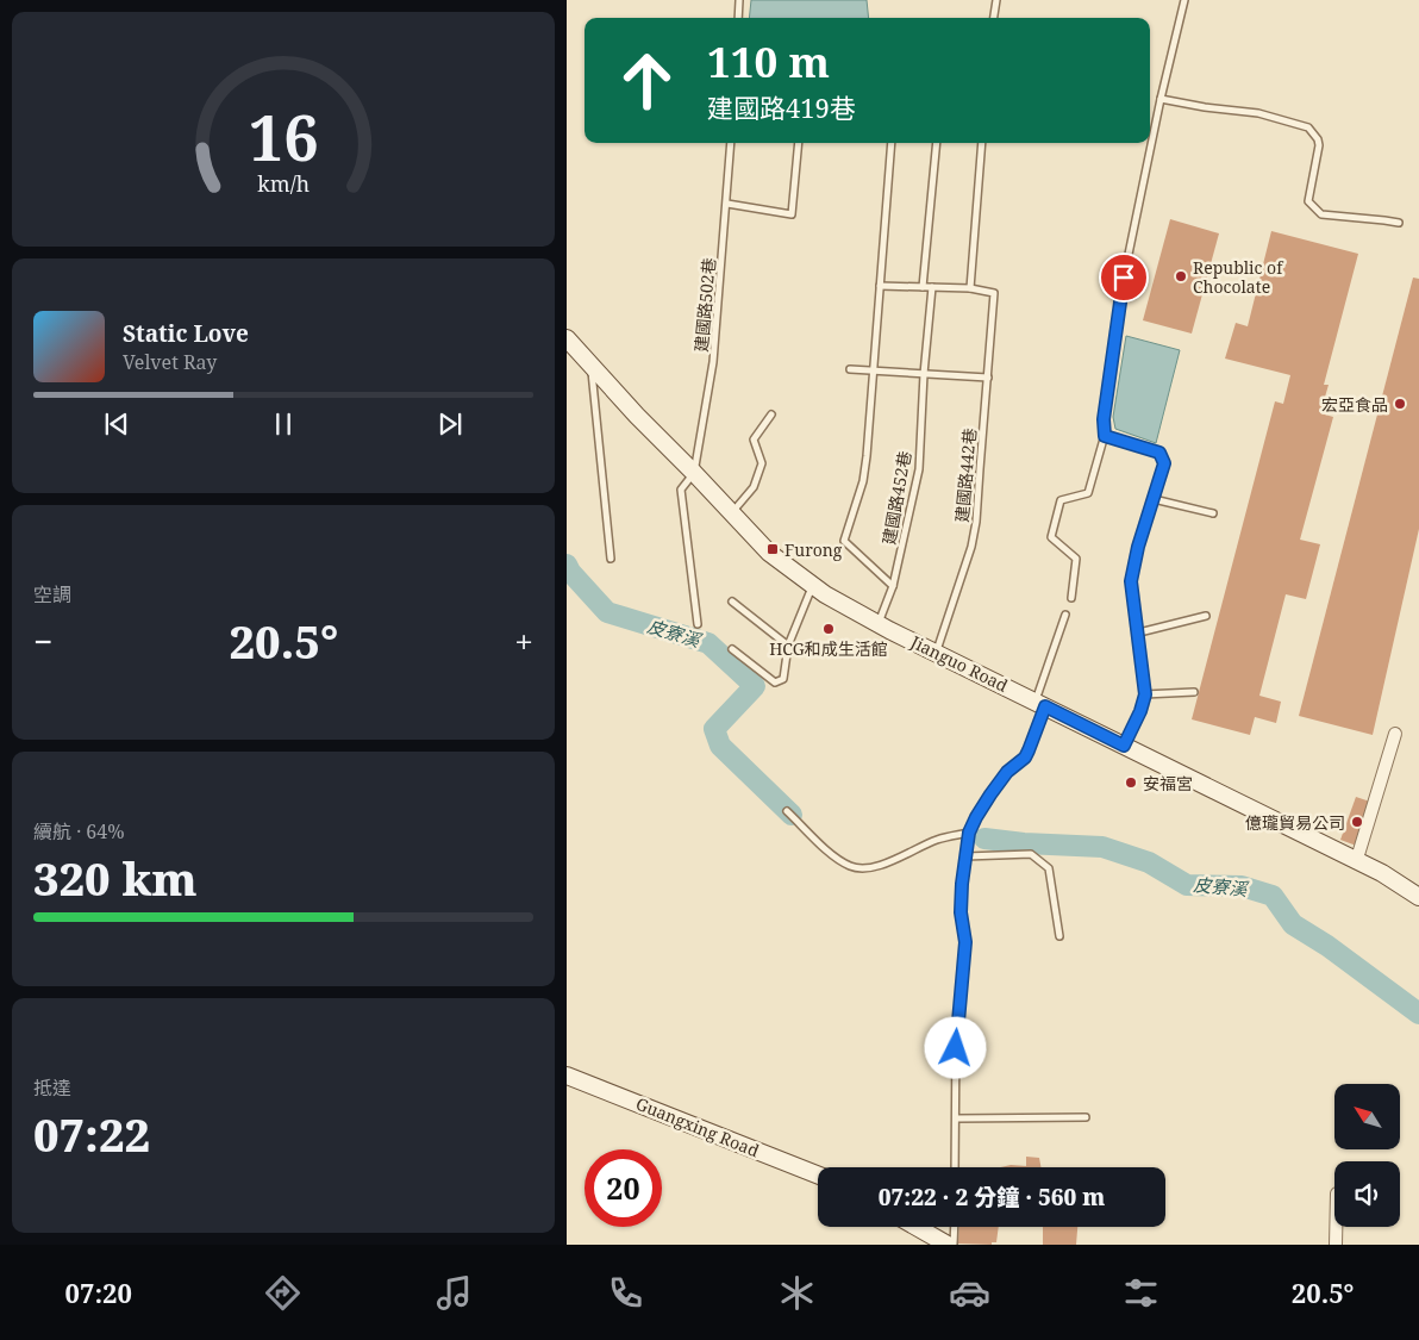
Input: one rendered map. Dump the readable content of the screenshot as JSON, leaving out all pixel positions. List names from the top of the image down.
{
  "streets": {
    "street": ["Jianguo Road", "Guangxing Road"],
    "lane": ["建國路502巷", "建國路442巷", "建國路452巷"]
  },
  "crossings": [
    ["建國路502巷", "Jianguo Road"],
    ["建國路442巷", "Jianguo Road"],
    ["建國路452巷", "Jianguo Road"]
  ],
  "water": ["皮寮溪"],
  "places": {
    "other": [
      "Republic of Chocolate",
      "宏亞食品",
      "HCG和成生活館",
      "安福宮",
      "億瓏貿易公司"
    ],
    "transit": ["Furong"]
  },
  "north": "top left",
  "page": {
    "turn": ["110 m", "建國路419巷"],
    "song": ["Static Love", "Velvet Ray"],
    "tile": [
      "空調",
      ["續航 · 64%", "320 km"],
      ["抵達", "07:22"]
    ],
    "heat": ["−", "20.5°", "+"],
    "limit": "20",
    "trip": "07:22 · 2 分鐘 · 560 m",
    "tabs": ["07:20", "20.5°"],
    "gauge": ["16", "km/h"]
  }
}
